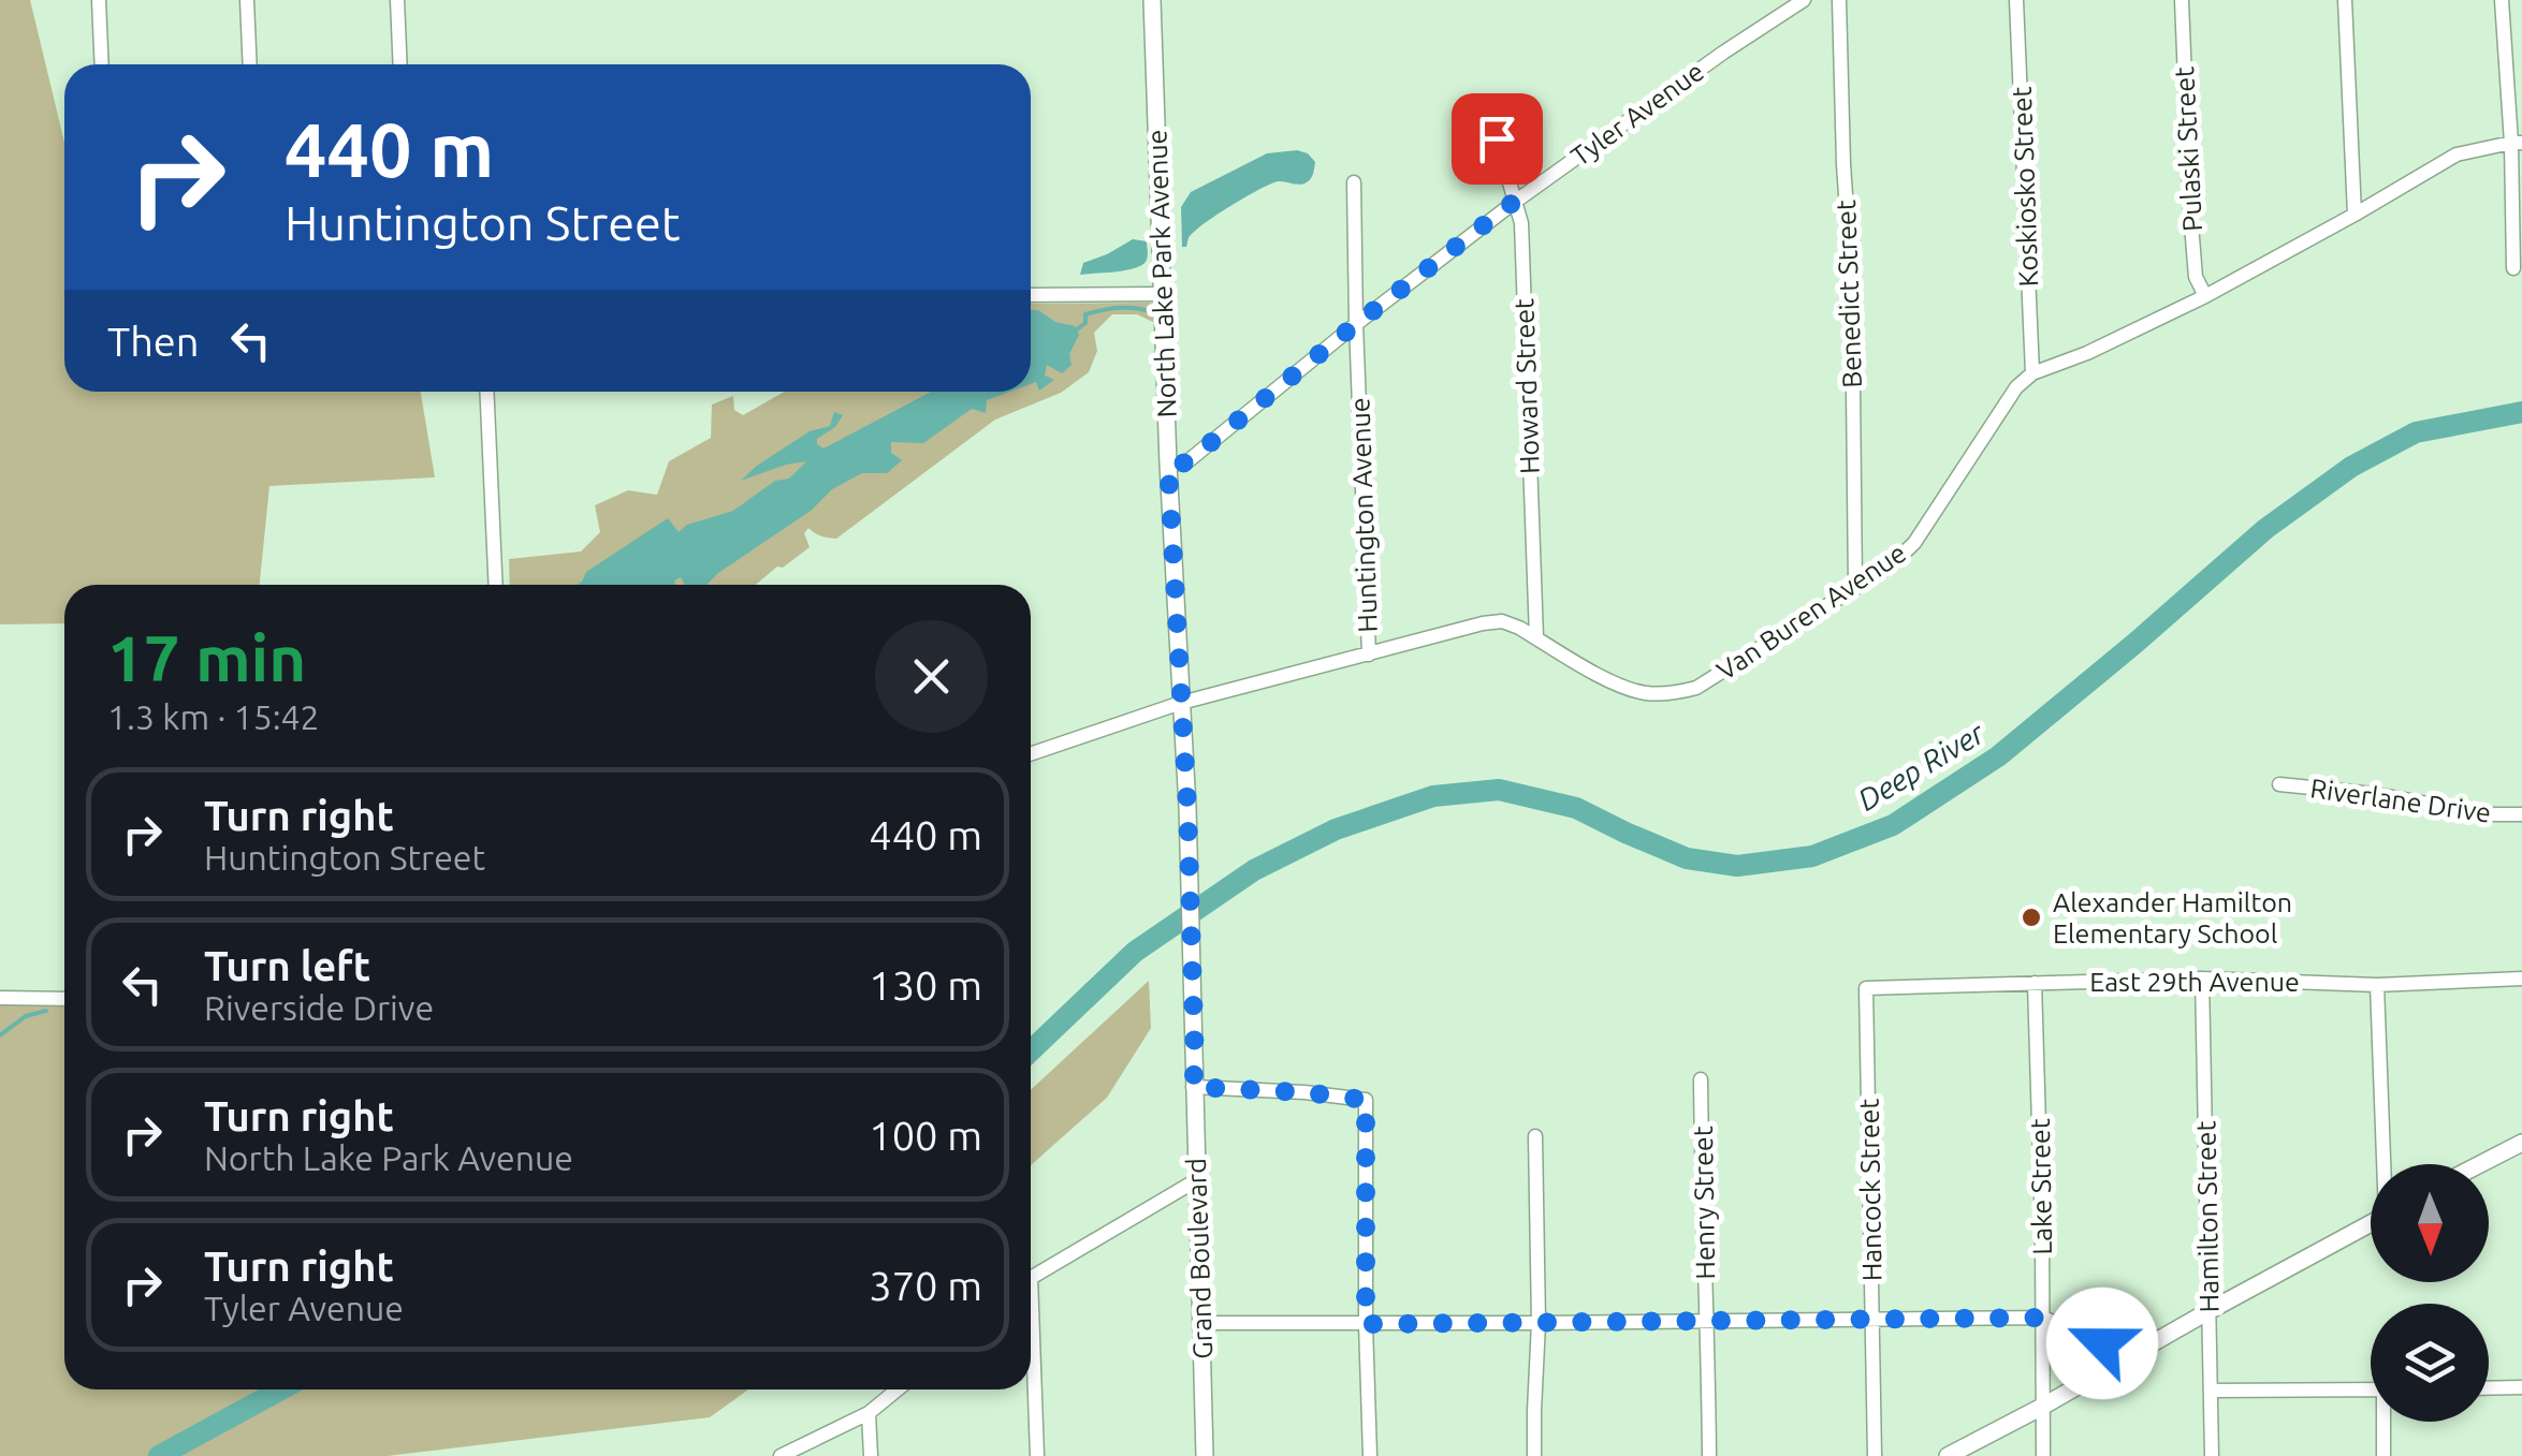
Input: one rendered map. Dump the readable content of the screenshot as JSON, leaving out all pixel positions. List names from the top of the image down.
{
  "streets": {
    "street": [
      "Tyler Avenue",
      "Pulaski Street",
      "Koskiosko Street",
      "North Lake Park Avenue",
      "Benedict Street",
      "Howard Street",
      "Huntington Avenue",
      "Van Buren Avenue",
      "Riverlane Drive",
      "East 29th Avenue",
      "Lake Street",
      "Hancock Street",
      "Henry Street",
      "Hamilton Street",
      "Grand Boulevard"
    ]
  },
  "crossings": [
    ["Tyler Avenue", "North Lake Park Avenue"],
    ["Tyler Avenue", "Howard Street"],
    ["Tyler Avenue", "Huntington Avenue"],
    ["Pulaski Street", "Van Buren Avenue"],
    ["Koskiosko Street", "Van Buren Avenue"],
    ["North Lake Park Avenue", "Van Buren Avenue"],
    ["North Lake Park Avenue", "Grand Boulevard"],
    ["Benedict Street", "Van Buren Avenue"],
    ["Howard Street", "Van Buren Avenue"],
    ["Huntington Avenue", "Van Buren Avenue"],
    ["East 29th Avenue", "Lake Street"],
    ["East 29th Avenue", "Hancock Street"],
    ["East 29th Avenue", "Hamilton Street"]
  ],
  "water": ["Deep River"],
  "places": ["Alexander Hamilton Elementary School"],
  "north": "bottom",
  "page": {
    "turn": ["440 m", "Huntington Street"],
    "then": "Then",
    "heading": ["17 min", "1.3 km · 15:42"],
    "list": [
      {
        "name": "Turn right",
        "note": "Huntington Street",
        "value": "440 m"
      },
      {
        "name": "Turn left",
        "note": "Riverside Drive",
        "value": "130 m"
      },
      {
        "name": "Turn right",
        "note": "North Lake Park Avenue",
        "value": "100 m"
      },
      {
        "name": "Turn right",
        "note": "Tyler Avenue",
        "value": "370 m"
      }
    ]
  }
}
